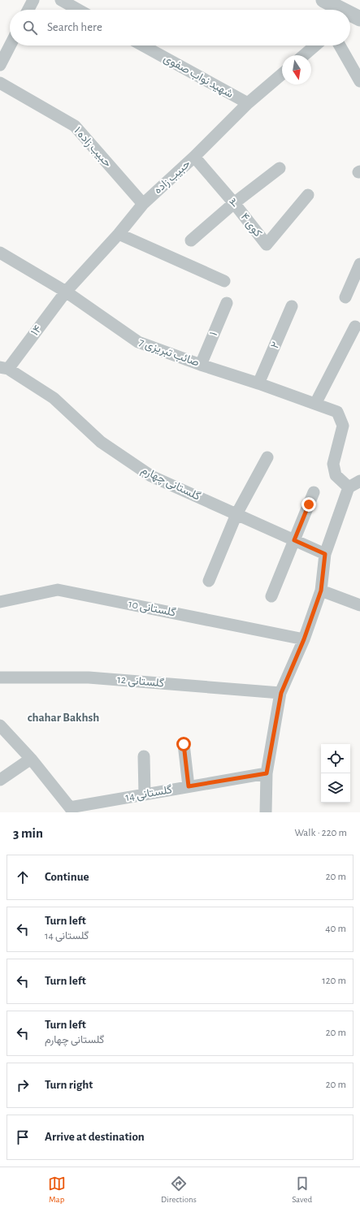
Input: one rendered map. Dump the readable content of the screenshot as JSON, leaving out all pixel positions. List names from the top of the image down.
{
  "streets": {
    "street": [
      "شهید نواب صفوی",
      "حبیب زاده ۱",
      "حبیب زاده",
      "۳",
      "کوی ۴",
      "۱۴",
      "۱",
      "۲",
      "صائب تبریزی 7",
      "گلستانی چهارم",
      "گلستانی 10",
      "گلستانی 12",
      "گلستانی 14"
    ]
  },
  "crossings": [
    ["شهید نواب صفوی", "حبیب زاده"],
    ["حبیب زاده ۱", "حبیب زاده"],
    ["حبیب زاده", "کوی ۴"],
    ["حبیب زاده", "۱۴"],
    ["حبیب زاده", "صائب تبریزی 7"],
    ["۳", "کوی ۴"],
    ["۱۴", "صائب تبریزی 7"],
    ["۱۴", "گلستانی چهارم"],
    ["۱", "صائب تبریزی 7"],
    ["۲", "صائب تبریزی 7"]
  ],
  "districts": ["chahar Bakhsh"],
  "north": "bottom",
  "page": {
    "search": "Search here",
    "heading": ["3 min", "Walk · 220 m"],
    "list": [
      ["Continue", "20 m"],
      ["Turn left", "گلستانی 14", "40 m"],
      ["Turn left", "120 m"],
      ["Turn left", "گلستانی چهارم", "20 m"],
      ["Turn right", "20 m"],
      "Arrive at destination"
    ],
    "nav": ["Map", "Directions", "Saved"]
  }
}
